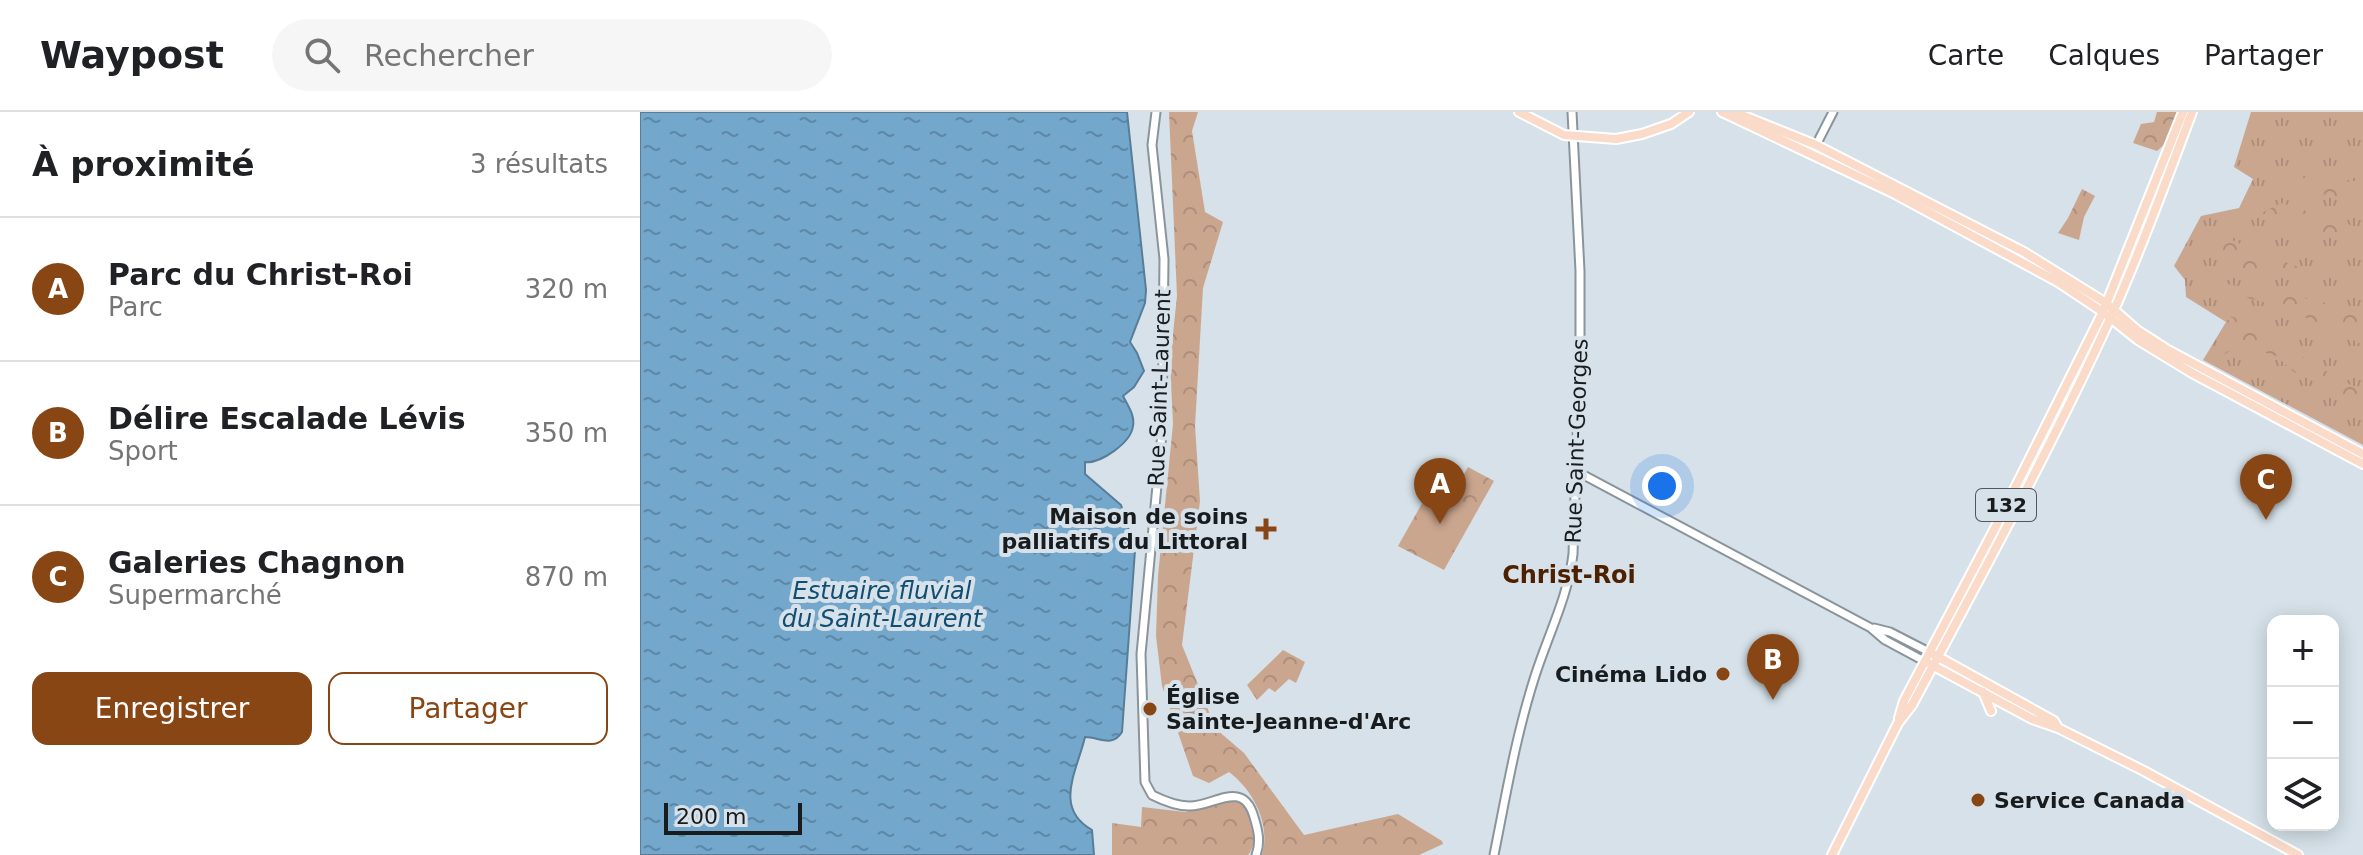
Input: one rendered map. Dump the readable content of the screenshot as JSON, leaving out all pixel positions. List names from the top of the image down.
{
  "streets": {
    "main road": ["132"],
    "street": ["Rue Saint-Laurent", "Rue Saint-Georges"]
  },
  "districts": ["Christ-Roi"],
  "water": ["Estuaire fluvial du Saint-Laurent"],
  "places": {
    "health": ["Maison de soins palliatifs du Littoral"],
    "other": ["Cinéma Lido", "Église Sainte-Jeanne-d'Arc", "Service Canada"]
  },
  "scale_bar": "200 m",
  "page": {
    "header": "Waypost",
    "search": "Rechercher",
    "nav": ["Carte", "Calques", "Partager"],
    "heading": ["À proximité", "3 résultats"],
    "list": [
      {
        "mark": "A",
        "name": "Parc du Christ-Roi",
        "note": "Parc",
        "value": "320 m"
      },
      {
        "mark": "B",
        "name": "Délire Escalade Lévis",
        "note": "Sport",
        "value": "350 m"
      },
      {
        "mark": "C",
        "name": "Galeries Chagnon",
        "note": "Supermarché",
        "value": "870 m"
      }
    ],
    "pins": ["C", "A", "B"],
    "map_buttons": ["+", "−"],
    "buttons": ["Enregistrer", "Partager"],
    "scale": "200 m"
  }
}
